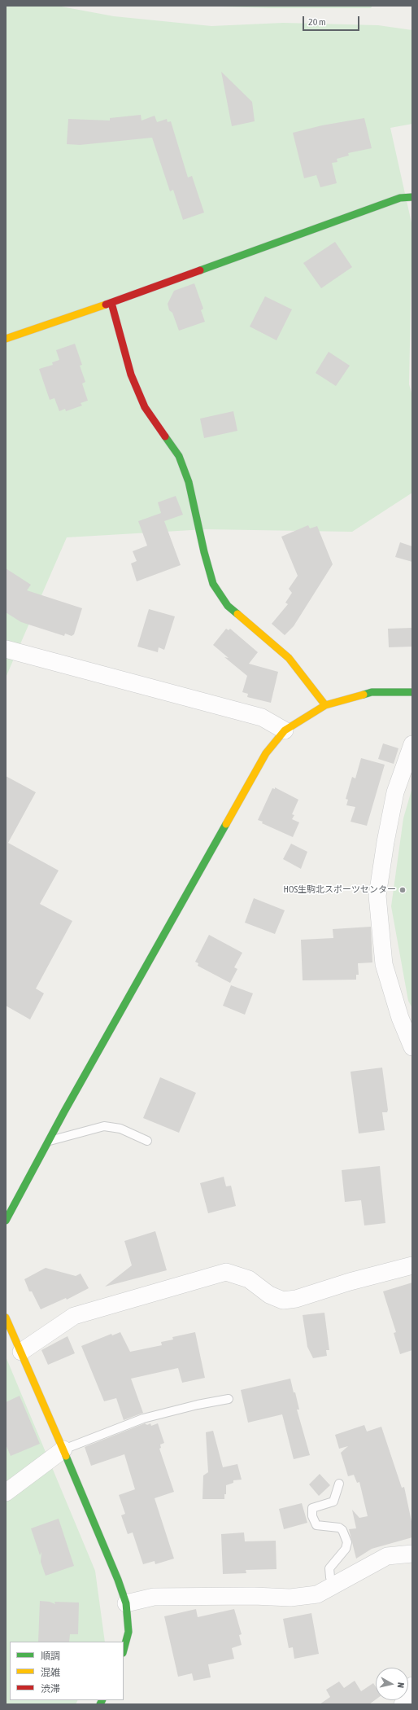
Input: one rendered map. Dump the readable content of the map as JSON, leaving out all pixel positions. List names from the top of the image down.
{
  "places": ["HOS生駒北スポーツセンター"],
  "legend": ["順調", "混雑", "渋滞"],
  "scale_bar": "20 m",
  "north": "right"
}
